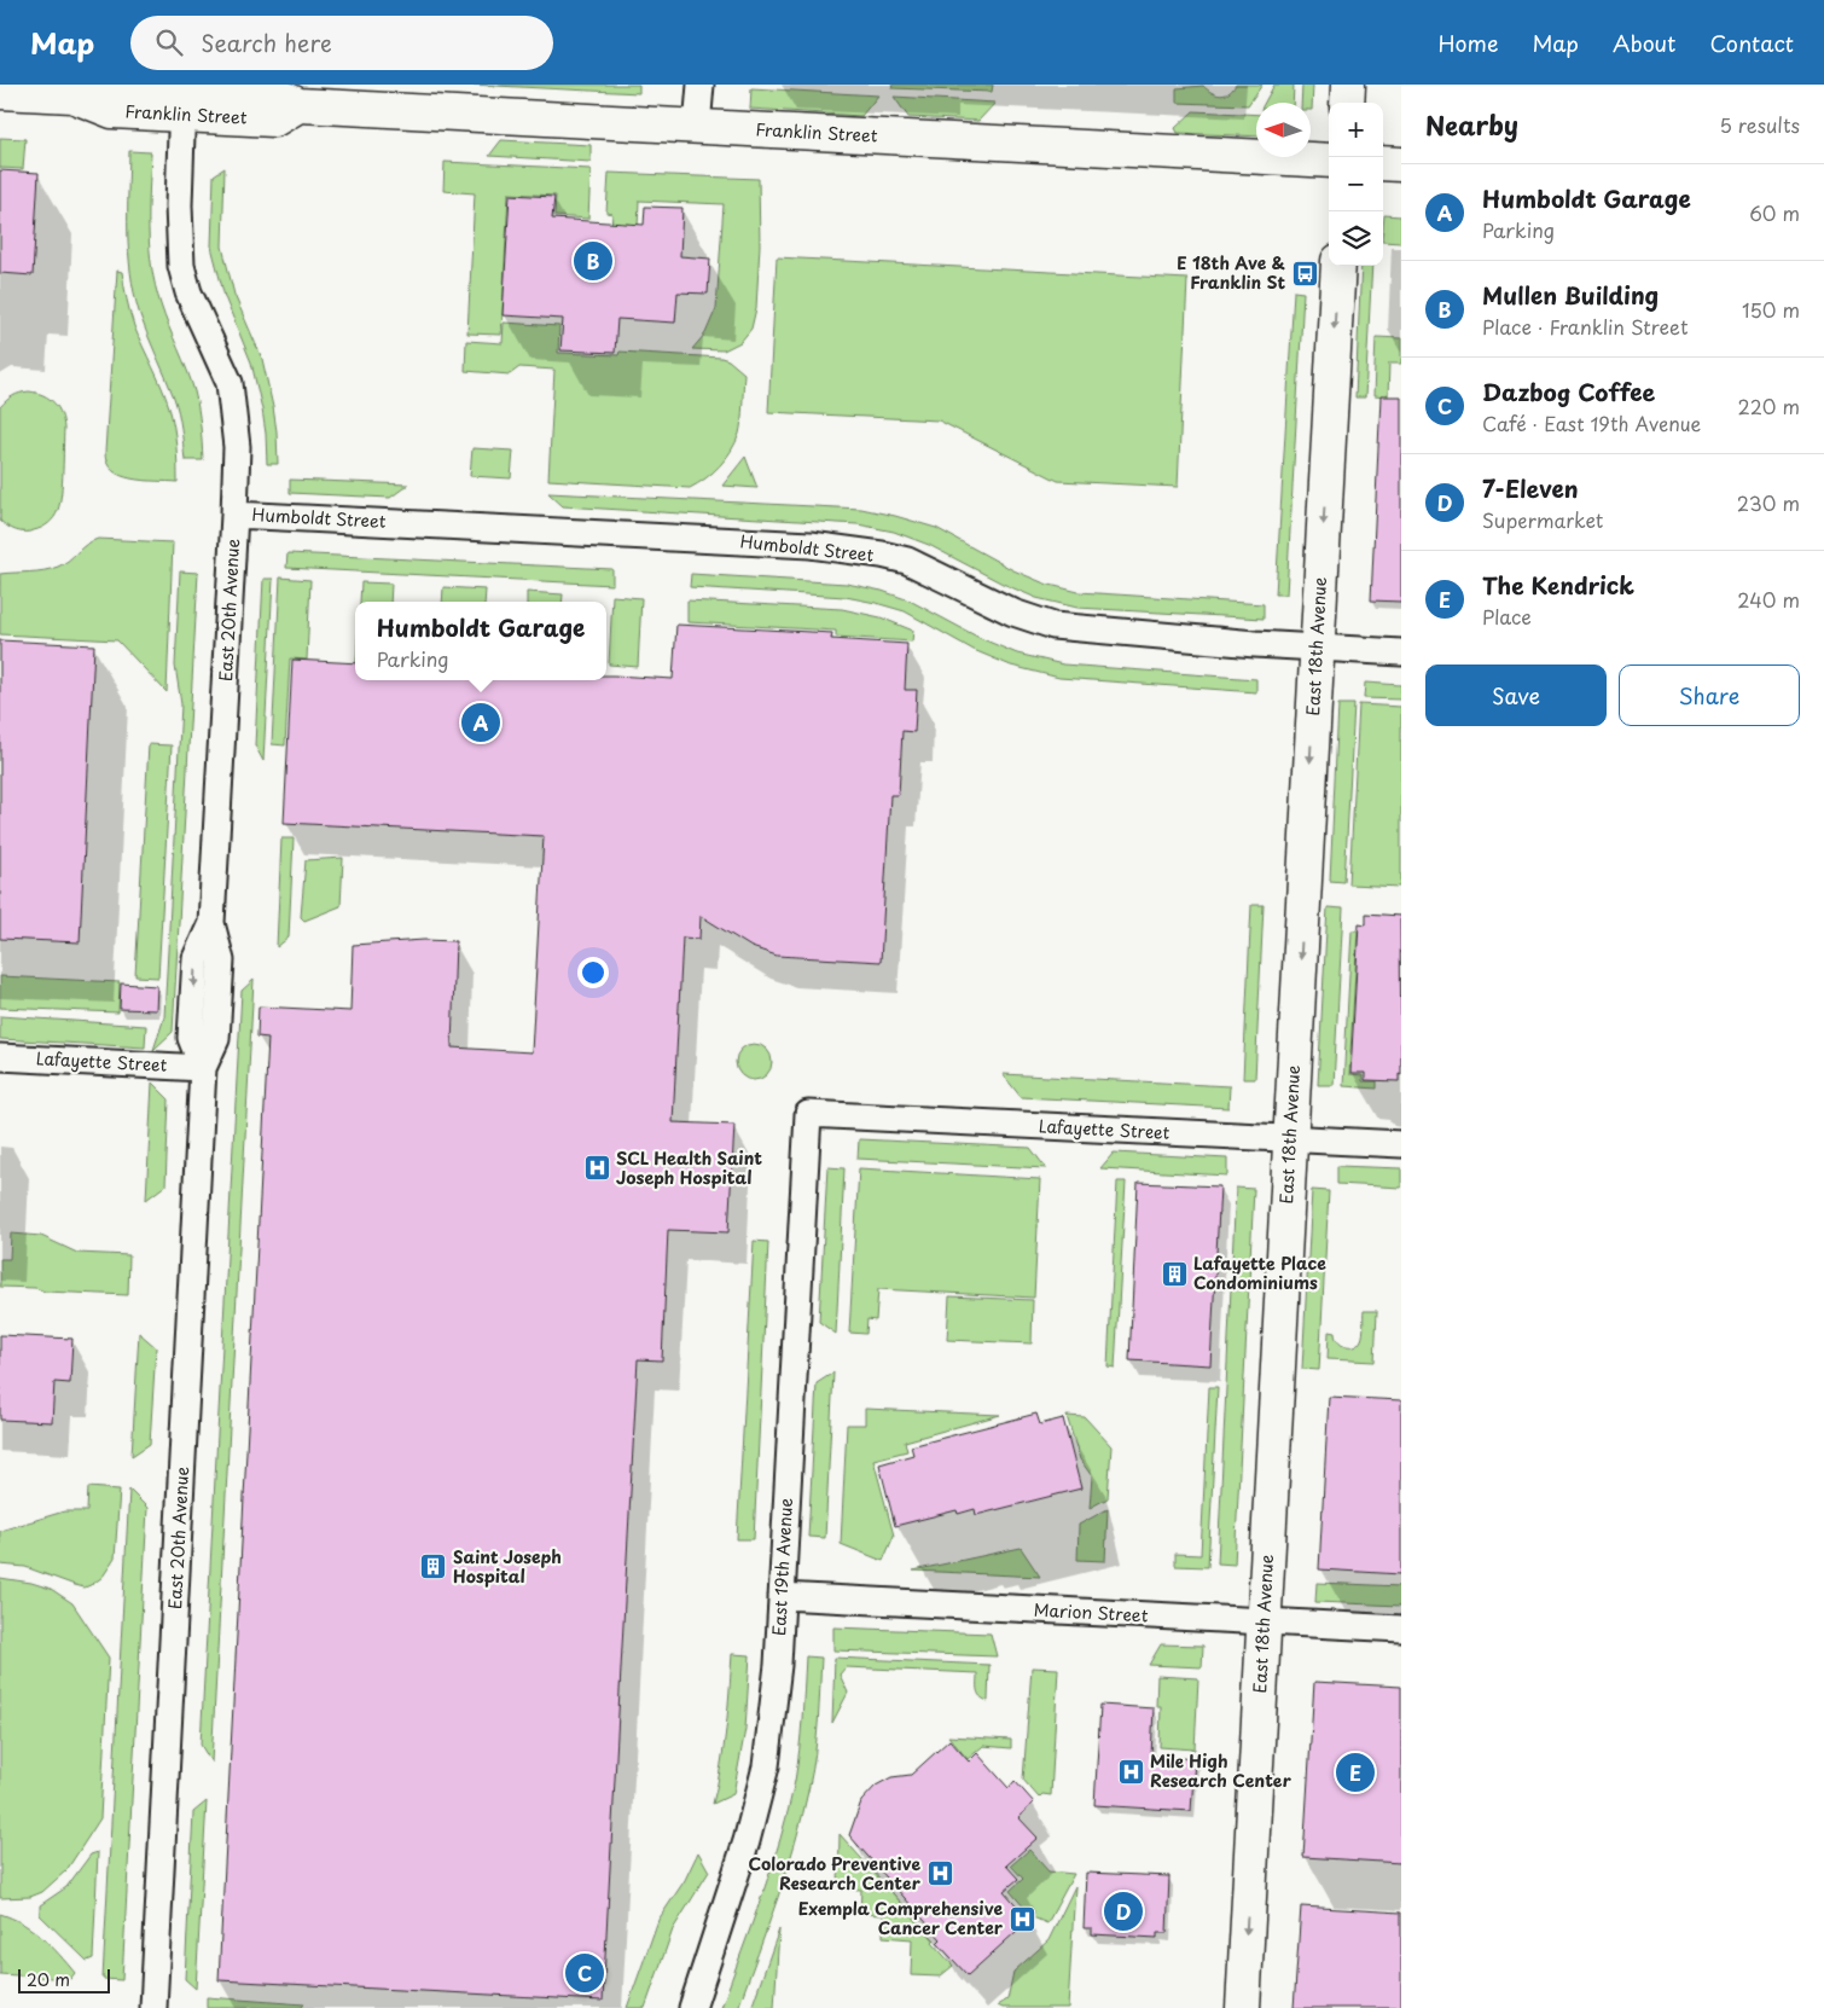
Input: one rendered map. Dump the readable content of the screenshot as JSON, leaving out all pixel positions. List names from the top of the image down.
{
  "streets": {
    "main road": ["Franklin Street", "East 18th Avenue"],
    "street": [
      "Humboldt Street",
      "East 20th Avenue",
      "Lafayette Street",
      "East 19th Avenue",
      "Marion Street"
    ]
  },
  "crossings": [
    ["Franklin Street", "East 20th Avenue"],
    ["Humboldt Street", "East 20th Avenue"],
    ["Humboldt Street", "East 18th Avenue"],
    ["East 20th Avenue", "Lafayette Street"],
    ["East 18th Avenue", "Lafayette Street"],
    ["East 18th Avenue", "Marion Street"],
    ["Lafayette Street", "East 19th Avenue"],
    ["East 19th Avenue", "Marion Street"]
  ],
  "one_way": ["East 18th Avenue"],
  "places": {
    "bus stop": ["E 18th Ave & Franklin St"],
    "hospital": [
      "SCL Health Saint Joseph Hospital",
      "Mile High Research Center",
      "Colorado Preventive Research Center",
      "Exempla Comprehensive Cancer Center"
    ],
    "building": ["Lafayette Place Condominiums", "Saint Joseph Hospital"]
  },
  "scale_bar": "20 m",
  "north": "left",
  "page": {
    "header": "Map",
    "search": "Search here",
    "nav": [
      "Home",
      "Map",
      "About",
      "Contact"
    ],
    "heading": ["Nearby", "5 results"],
    "map_buttons": ["+", "−"],
    "list": [
      {
        "mark": "A",
        "name": "Humboldt Garage",
        "note": "Parking",
        "value": "60 m"
      },
      {
        "mark": "B",
        "name": "Mullen Building",
        "note": "Place · Franklin Street",
        "value": "150 m"
      },
      {
        "mark": "C",
        "name": "Dazbog Coffee",
        "note": "Café · East 19th Avenue",
        "value": "220 m"
      },
      {
        "mark": "D",
        "name": "7-Eleven",
        "note": "Supermarket",
        "value": "230 m"
      },
      {
        "mark": "E",
        "name": "The Kendrick",
        "note": "Place",
        "value": "240 m"
      }
    ],
    "pins": [
      "B",
      "A",
      "E",
      "D",
      "C"
    ],
    "popup": ["Humboldt Garage", "Parking"],
    "buttons": ["Save", "Share"],
    "scale": "20 m"
  }
}
